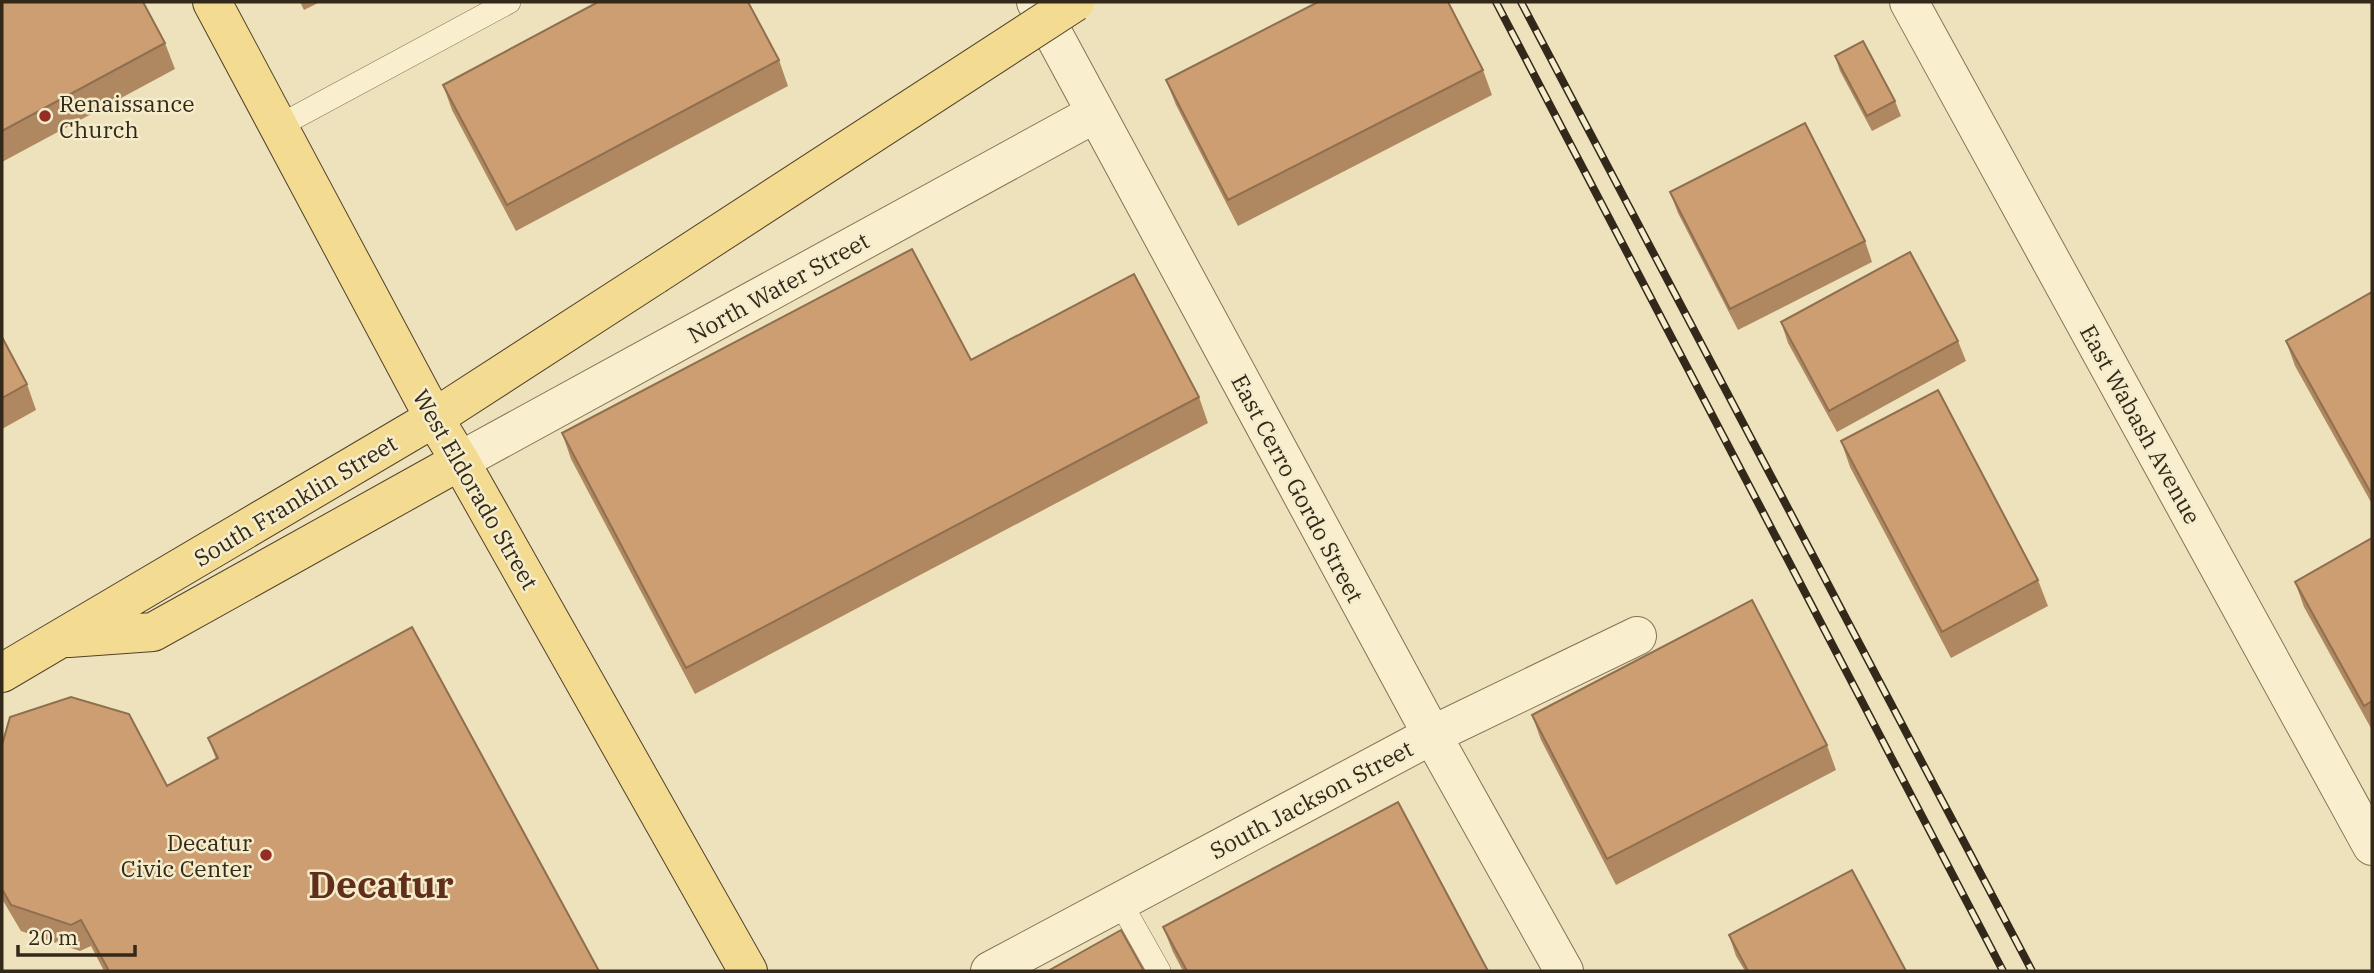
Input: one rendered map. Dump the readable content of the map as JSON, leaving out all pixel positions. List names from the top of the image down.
{
  "streets": {
    "main road": ["West Eldorado Street", "South Franklin Street"],
    "street": [
      "North Water Street",
      "East Wabash Avenue",
      "East Cerro Gordo Street",
      "South Jackson Street"
    ]
  },
  "crossings": [
    ["North Water Street", "East Cerro Gordo Street"],
    ["North Water Street", "West Eldorado Street"],
    ["East Cerro Gordo Street", "South Jackson Street"],
    ["West Eldorado Street", "South Franklin Street"]
  ],
  "districts": ["Decatur"],
  "places": ["Renaissance Church", "Decatur Civic Center"],
  "scale_bar": "20 m"
}
